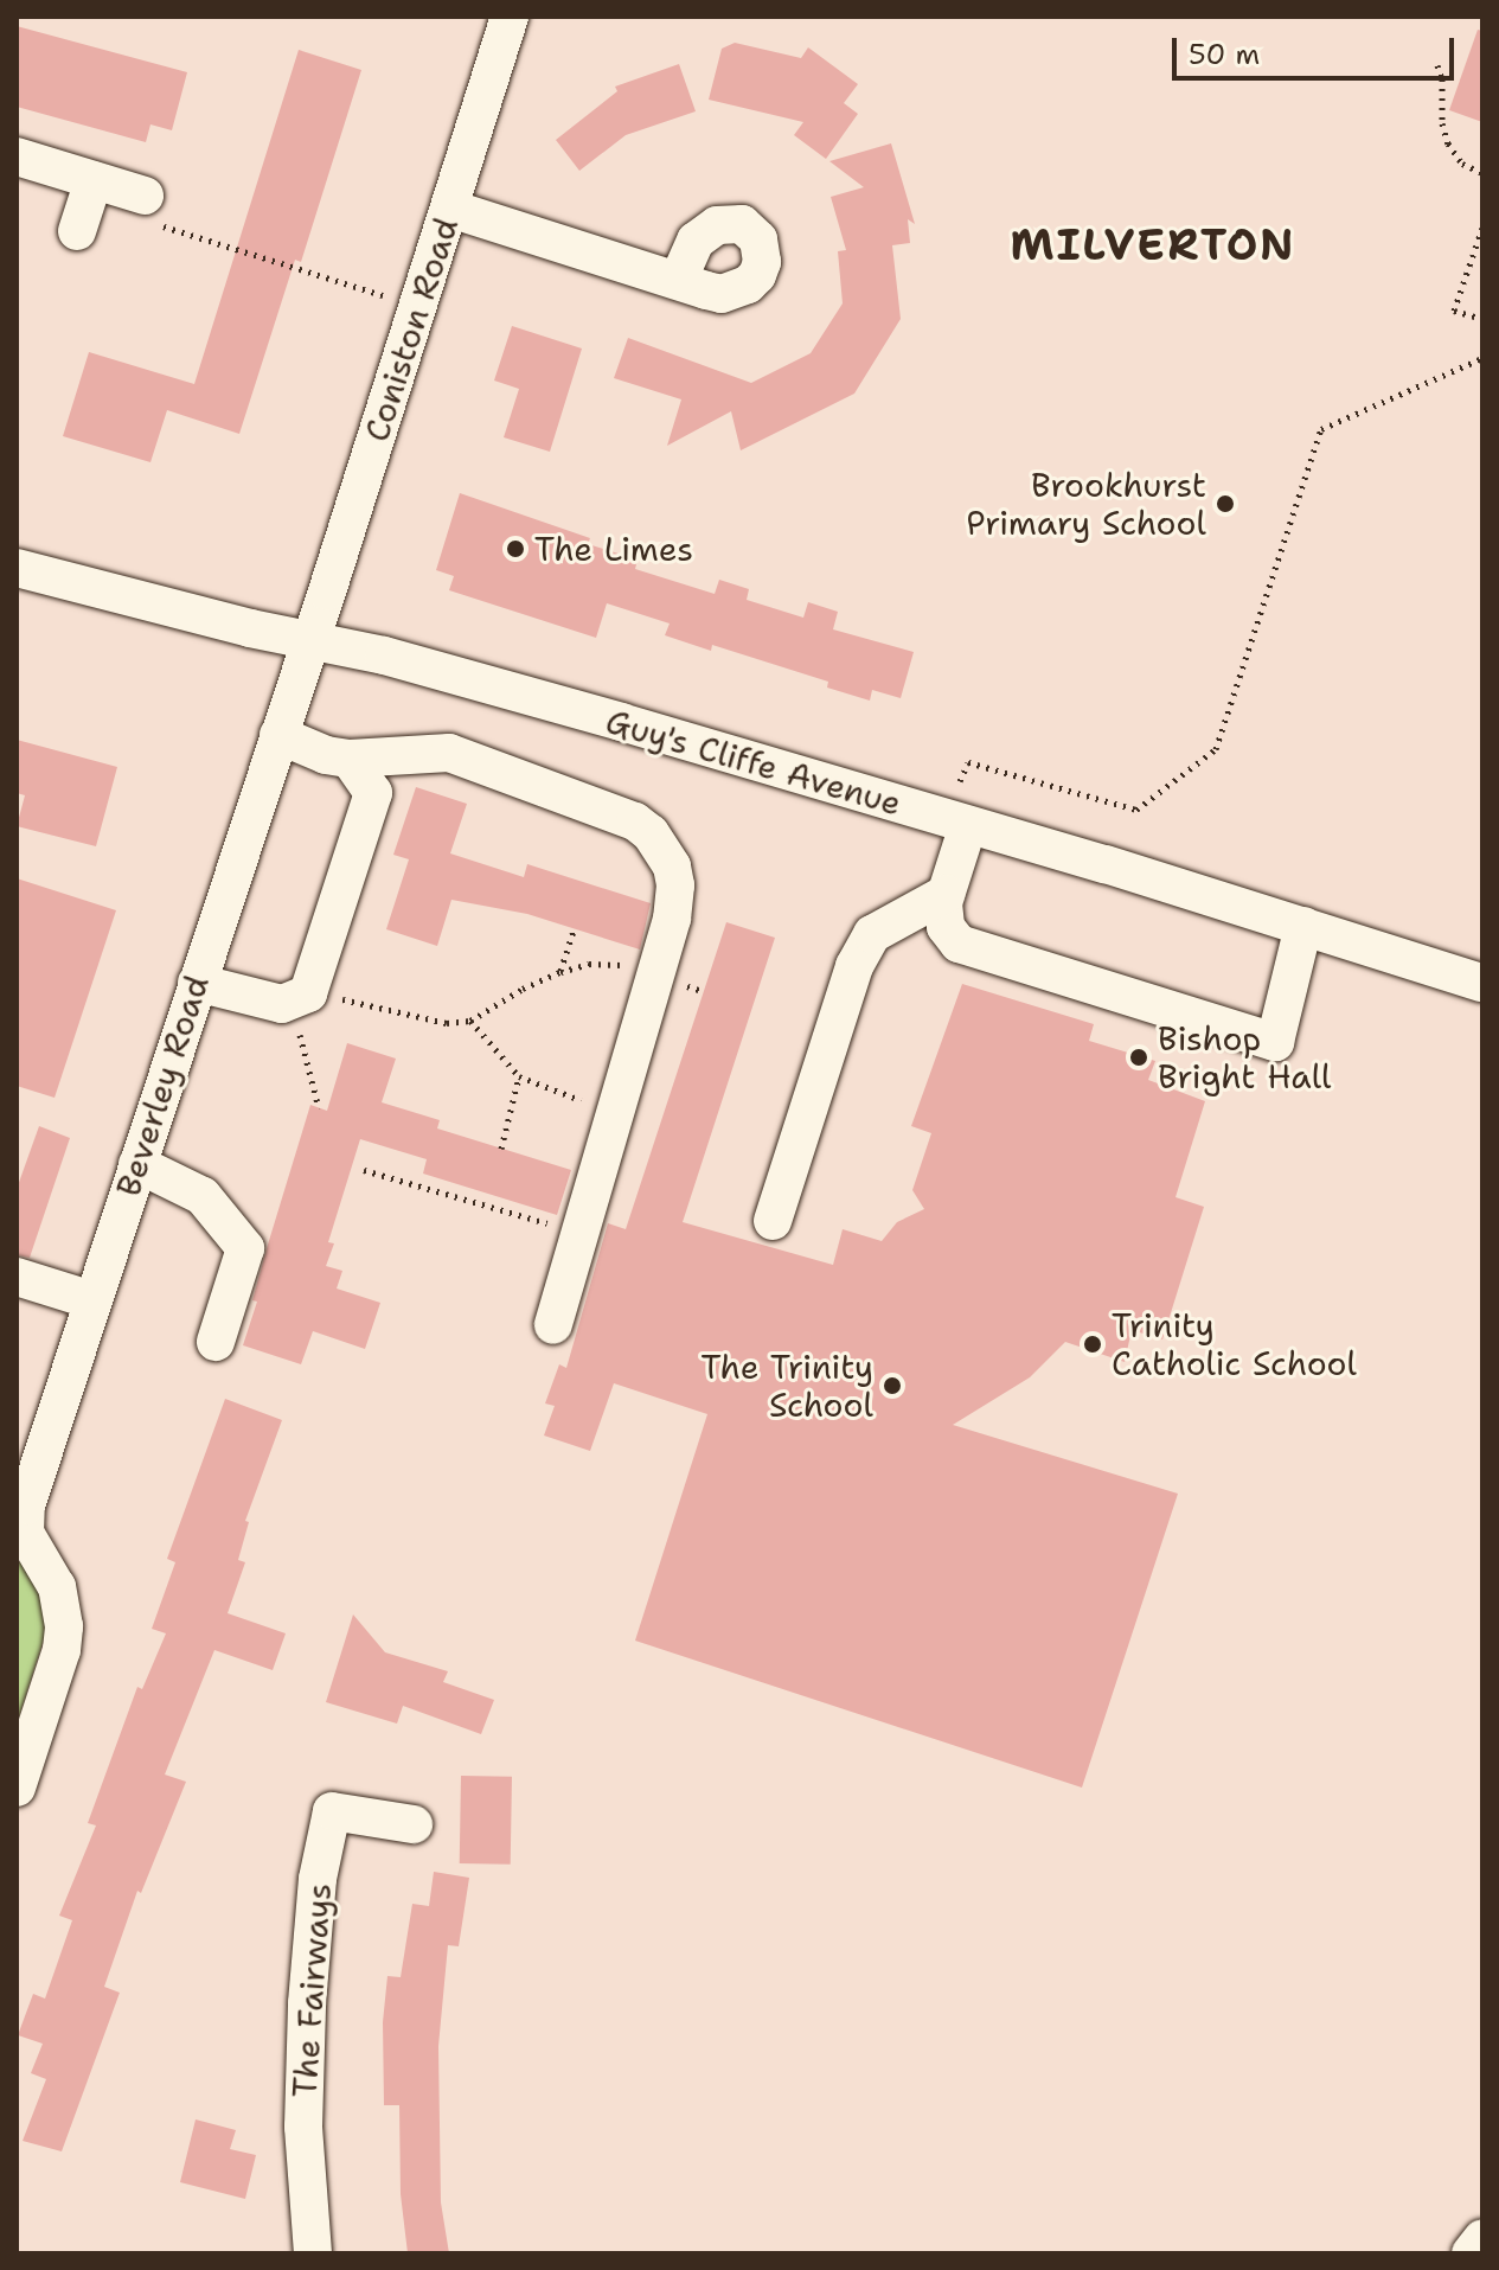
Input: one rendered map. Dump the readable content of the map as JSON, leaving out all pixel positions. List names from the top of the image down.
{
  "streets": {
    "street": [
      "Coniston Road",
      "Guy's Cliffe Avenue",
      "Beverley Road",
      "The Fairways"
    ]
  },
  "crossings": [
    ["Coniston Road", "Guy's Cliffe Avenue"],
    ["Coniston Road", "Beverley Road"],
    ["Guy's Cliffe Avenue", "Beverley Road"]
  ],
  "districts": ["MILVERTON"],
  "places": [
    "Brookhurst Primary School",
    "The Limes",
    "Bishop Bright Hall",
    "Trinity Catholic School",
    "The Trinity School"
  ],
  "scale_bar": "50 m"
}
